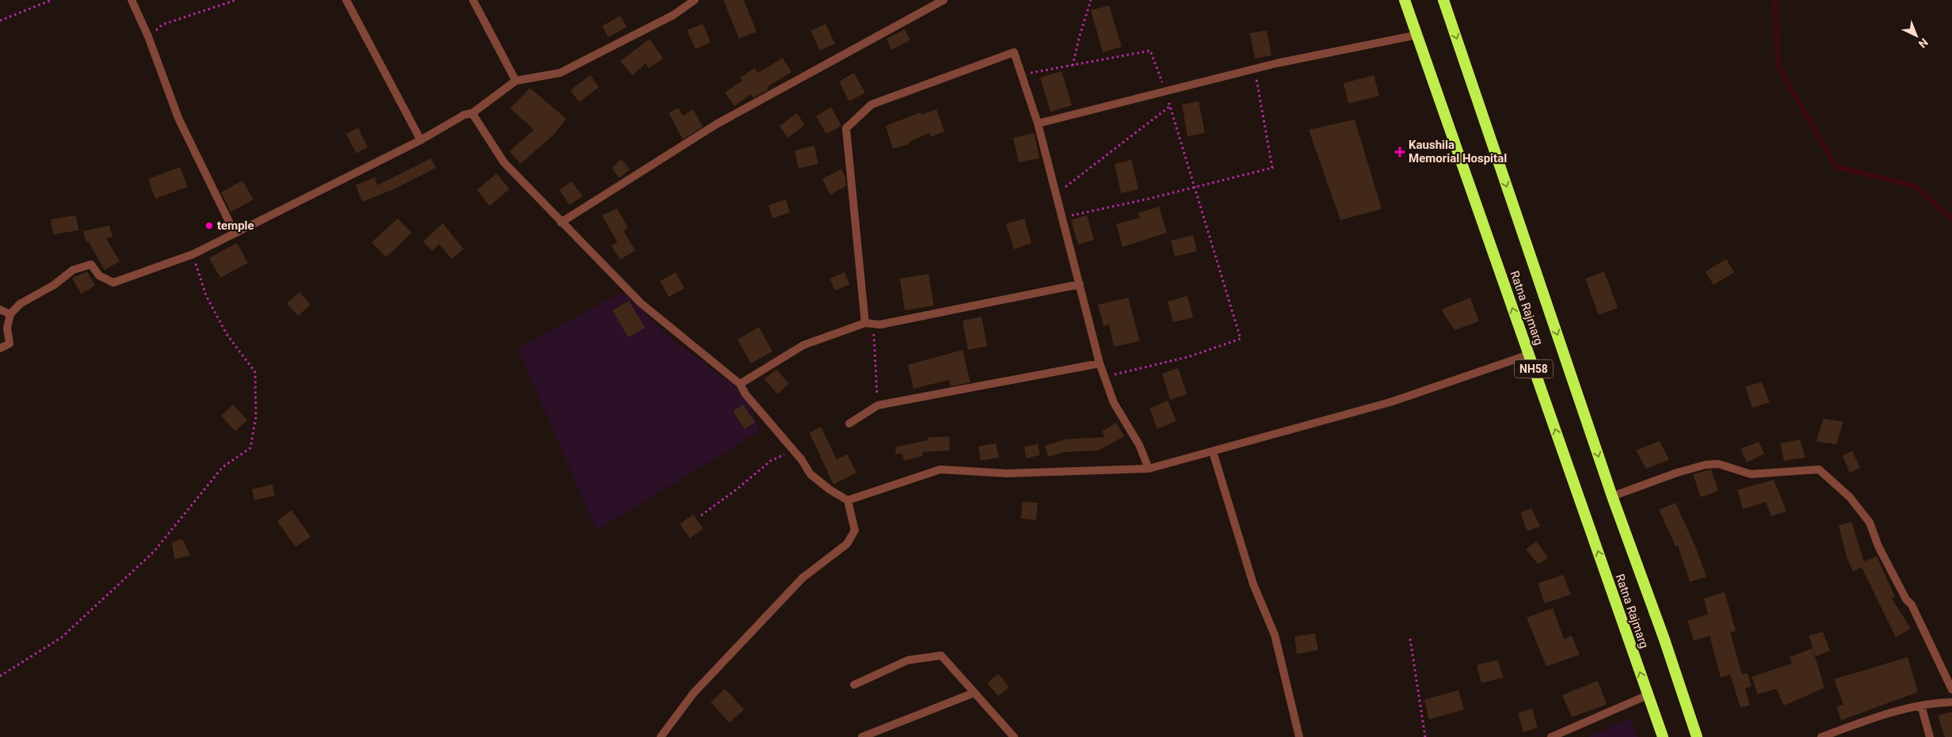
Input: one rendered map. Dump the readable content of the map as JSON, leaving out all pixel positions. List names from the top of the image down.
{
  "streets": {
    "highway": ["Ratna Rajmarg", "NH58"]
  },
  "places": {
    "health": ["Kaushila Memorial Hospital"],
    "other": ["temple"]
  },
  "north": "bottom right"
}
